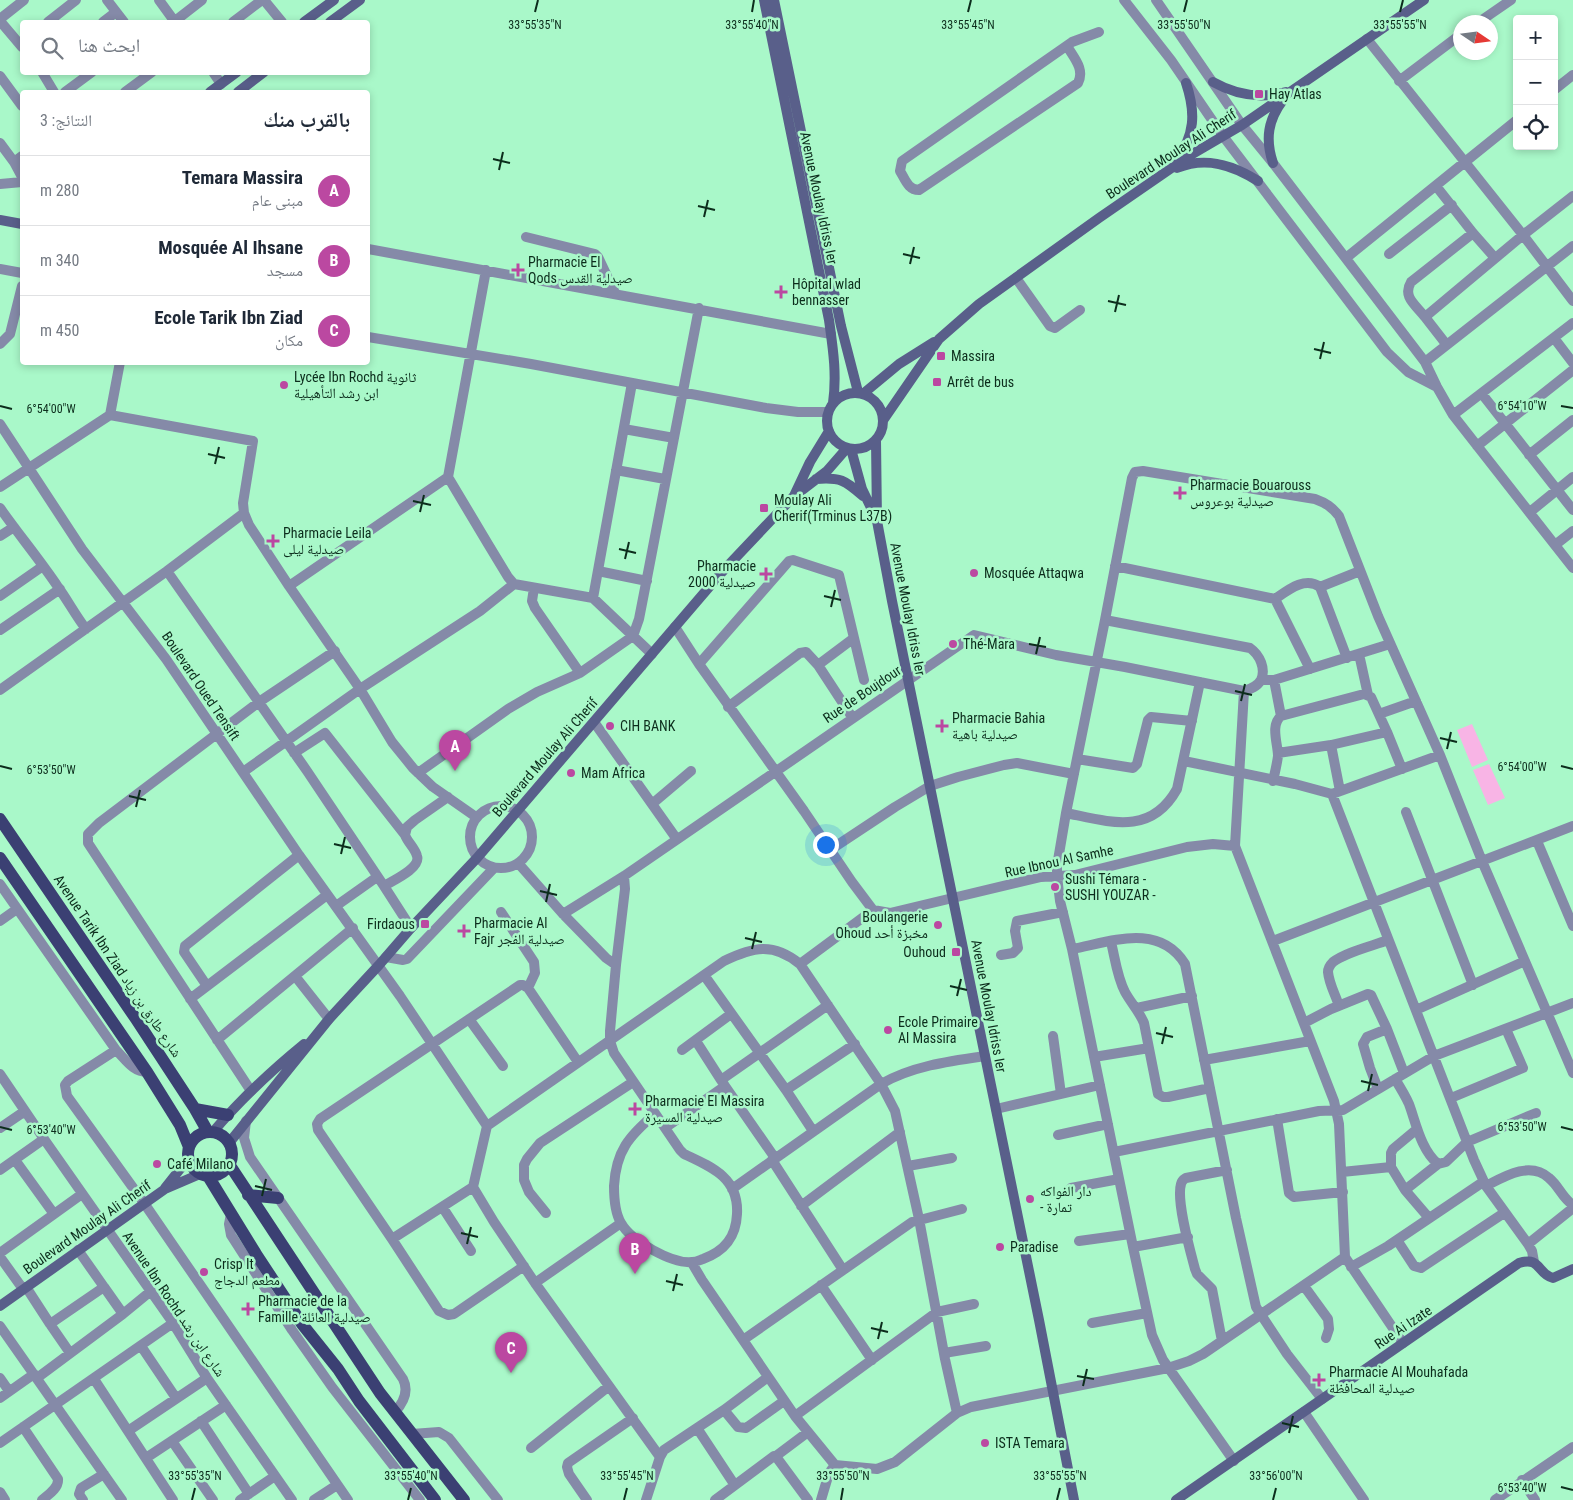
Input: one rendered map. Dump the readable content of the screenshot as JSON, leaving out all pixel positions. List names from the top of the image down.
{
  "streets": {
    "main road": [
      "Boulevard Moulay Ali Cherif",
      "Avenue Moulay Idriss Ier",
      "Avenue Tarik Ibn Ziad شارع طارق بن زياد",
      "Rue Ai Izate"
    ],
    "street": [
      "Boulevard Oued Tensift",
      "Rue de Boujdour",
      "Rue Ibnou Al Samhe",
      "Avenue Ibn Rochd شارع ابن رشد"
    ]
  },
  "crossings": [
    ["Boulevard Moulay Ali Cherif", "Avenue Moulay Idriss Ier"],
    ["Boulevard Moulay Ali Cherif", "Boulevard Oued Tensift"],
    ["Boulevard Moulay Ali Cherif", "Avenue Tarik Ibn Ziad شارع طارق بن زياد"],
    ["Boulevard Moulay Ali Cherif", "Avenue Ibn Rochd شارع ابن رشد"],
    ["Avenue Moulay Idriss Ier", "Rue de Boujdour"],
    ["Avenue Moulay Idriss Ier", "Rue Ibnou Al Samhe"]
  ],
  "places": {
    "transit": [
      "Hay Atlas",
      "Massira",
      "Arrêt de bus",
      "Moulay Ali Cherif(Trminus L37B)",
      "Firdaous",
      "Ouhoud"
    ],
    "health": [
      "Pharmacie El Qods صيدلية القدس",
      "Hôpital wlad bennasser",
      "Pharmacie Bouarouss صيدلية بوعروس",
      "Pharmacie Leila صيدلية ليلى",
      "Pharmacie 2000 صيدلية",
      "Pharmacie Bahia صيدلية باهية",
      "Pharmacie Al Fajr صيدلية الفجر",
      "Pharmacie El Massira صيدلية المسيرة",
      "Pharmacie de la Famille صيدلية العائلة",
      "Pharmacie Al Mouhafada صيدلية المحافظة"
    ],
    "other": [
      "Lycée Ibn Rochd ثانوية ابن رشد التأهيلية",
      "Mosquée Attaqwa",
      "Thé-Mara",
      "CIH BANK",
      "Mam Africa",
      "Sushi Témara - SUSHI YOUZAR -",
      "Boulangerie Ohoud مخبزة أحد",
      "Ecole Primaire Al Massira",
      "Café Milano",
      "دار الفواكه - تمارة",
      "Paradise",
      "Crisp It مطعم الدجاج",
      "ISTA Temara"
    ]
  },
  "north": "right",
  "page": {
    "map_buttons": ["+", "−"],
    "search": "ابحث هنا",
    "heading": ["بالقرب منك", "النتائج: 3"],
    "list": [
      {
        "mark": "A",
        "name": "Temara Massira",
        "note": "مبنى عام",
        "value": "280 m"
      },
      {
        "mark": "B",
        "name": "Mosquée Al Ihsane",
        "note": "مسجد",
        "value": "340 m"
      },
      {
        "mark": "C",
        "name": "Ecole Tarik Ibn Ziad",
        "note": "مكان",
        "value": "450 m"
      }
    ],
    "pins": ["A", "B", "C"]
  },
  "coordinates": [
    "33°55'35\"N",
    "33°55'40\"N",
    "33°55'45\"N",
    "33°55'50\"N",
    "33°55'55\"N",
    "6°54'10\"W",
    "6°54'00\"W",
    "6°53'50\"W",
    "6°53'40\"W",
    "33°56'00\"N"
  ]
}
